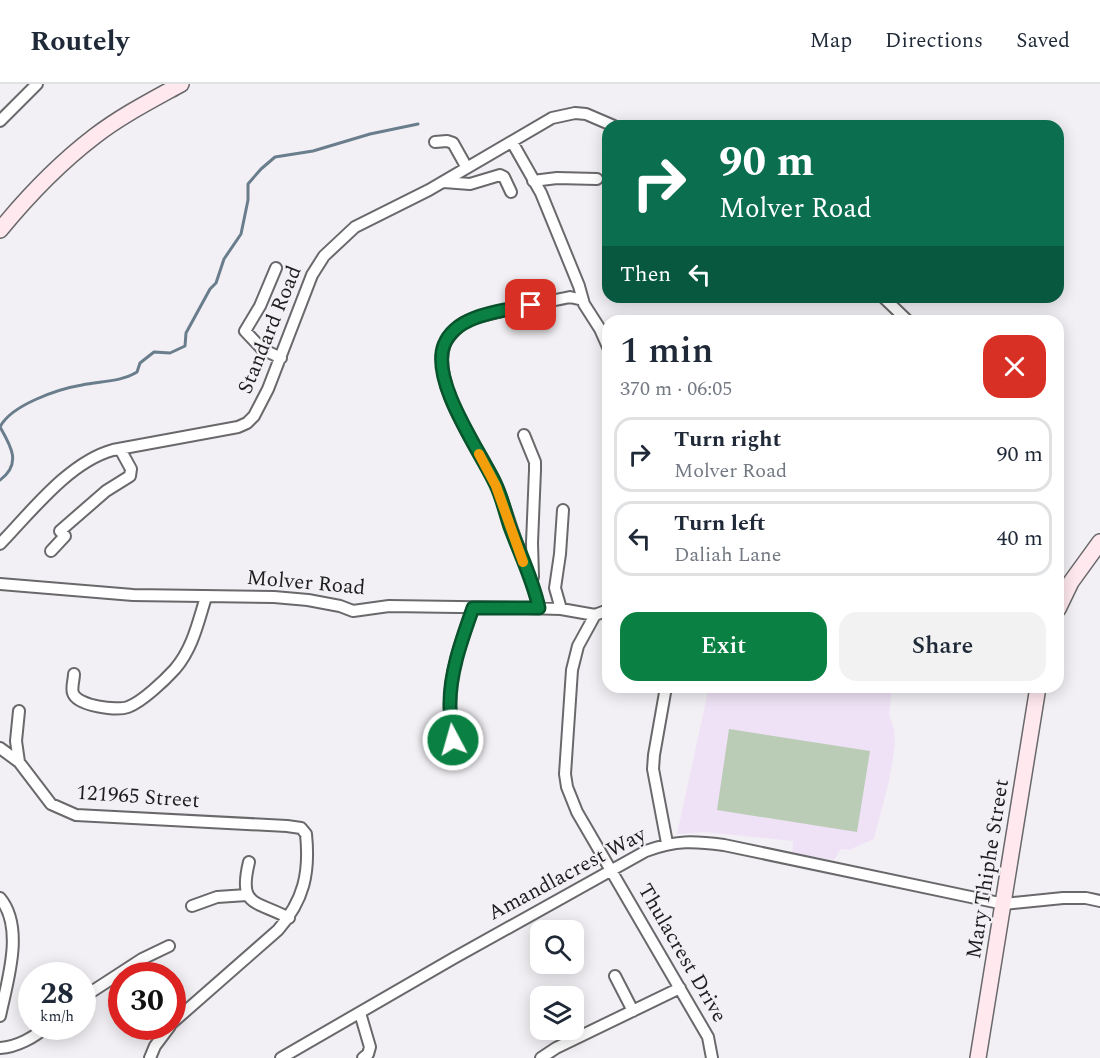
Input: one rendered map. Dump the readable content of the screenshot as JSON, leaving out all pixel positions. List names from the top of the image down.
{
  "streets": {
    "street": [
      "Standard Road",
      "Molver Road",
      "121965 Street",
      "Mary Thiphe Street",
      "Amandlacrest Way",
      "Thulacrest Drive"
    ]
  },
  "crossings": [
    ["Molver Road", "Thulacrest Drive"],
    ["Mary Thiphe Street", "Amandlacrest Way"],
    ["Amandlacrest Way", "Thulacrest Drive"]
  ],
  "page": {
    "header": "Routely",
    "nav": ["Map", "Directions", "Saved"],
    "turn": ["90 m", "Molver Road"],
    "then": "Then",
    "heading": ["1 min", "370 m · 06:05"],
    "list": [
      {
        "name": "Turn right",
        "note": "Molver Road",
        "value": "90 m"
      },
      {
        "name": "Turn left",
        "note": "Daliah Lane",
        "value": "40 m"
      }
    ],
    "buttons": ["Exit", "Share"],
    "speed": "28 km/h",
    "limit": "30"
  }
}
